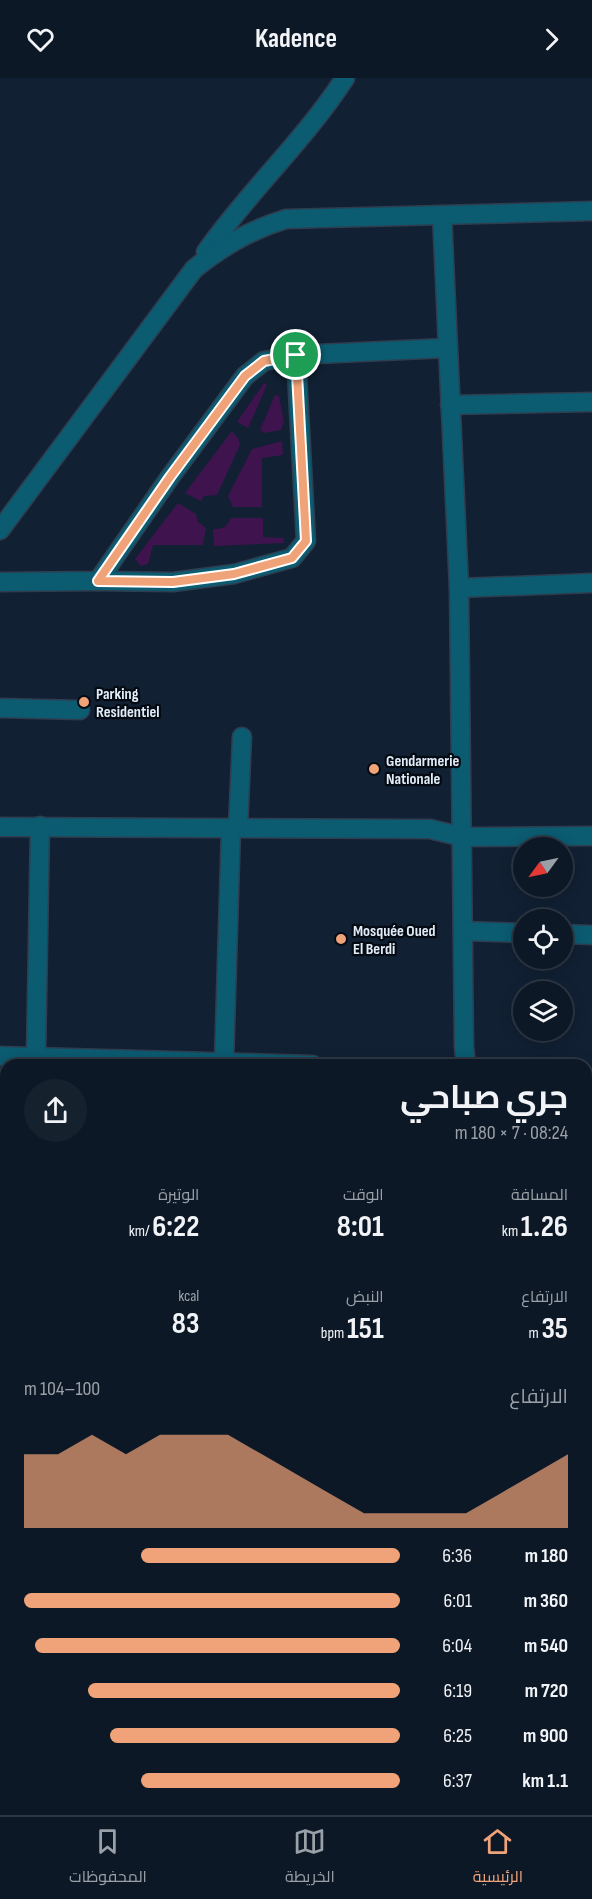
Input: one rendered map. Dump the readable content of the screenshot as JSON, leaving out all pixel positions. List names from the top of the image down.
{
  "places": ["Parking Residentiel", "Gendarmerie Nationale", "Mosquée Oued El Berdi"],
  "north": "bottom left",
  "page": {
    "header": "Kadence",
    "heading": ["جري صباحي", "08:24 · 7 × 180 m"],
    "stats": [
      ["المسافة", "1.26 km"],
      ["الوقت", "8:01"],
      ["الوتيرة", "6:22 /km"],
      ["الارتفاع", "35 m"],
      ["النبض", "151 bpm"],
      ["kcal", "83"]
    ],
    "chart": ["الارتفاع", "100–104 m"],
    "list": [
      {
        "name": "180 m",
        "note": "6:36"
      },
      {
        "name": "360 m",
        "note": "6:01"
      },
      {
        "name": "540 m",
        "note": "6:04"
      },
      {
        "name": "720 m",
        "note": "6:19"
      },
      {
        "name": "900 m",
        "note": "6:25"
      },
      {
        "name": "1.1 km",
        "note": "6:37"
      }
    ],
    "tabs": ["الرئيسية", "الخريطة", "المحفوظات"]
  }
}
